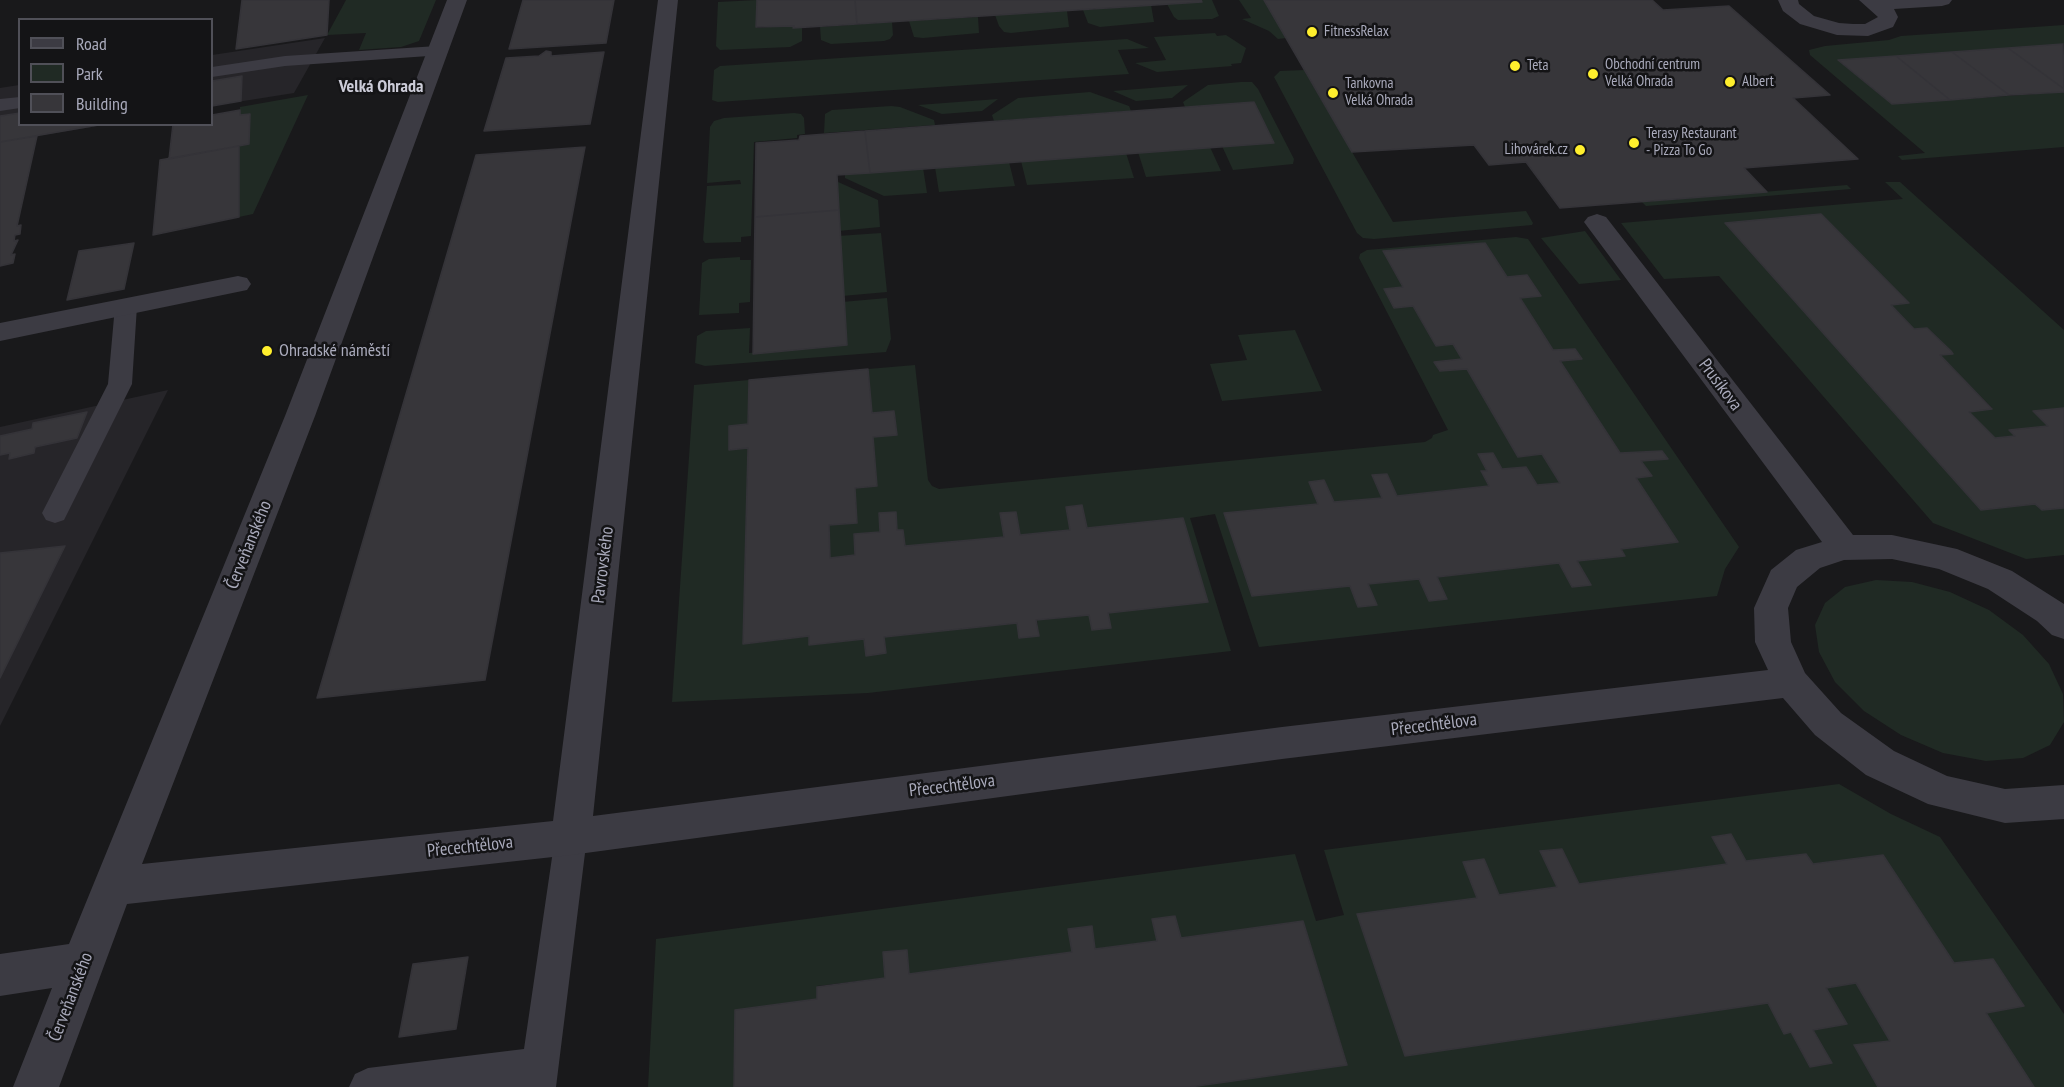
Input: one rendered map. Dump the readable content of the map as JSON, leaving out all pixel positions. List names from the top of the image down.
{
  "streets": {
    "street": [
      "Prusíkova",
      "Červeňanského",
      "Pavrovského",
      "Přecechtělova"
    ]
  },
  "crossings": [
    ["Červeňanského", "Přecechtělova"],
    ["Pavrovského", "Přecechtělova"]
  ],
  "districts": ["Velká Ohrada"],
  "places": [
    "FitnessRelax",
    "Teta",
    "Obchodní centrum Velká Ohrada",
    "Albert",
    "Tankovna Velká Ohrada",
    "Terasy Restaurant - Pizza To Go",
    "Lihovárek.cz",
    "Ohradské náměstí"
  ],
  "legend": ["Road", "Park", "Building"]
}
